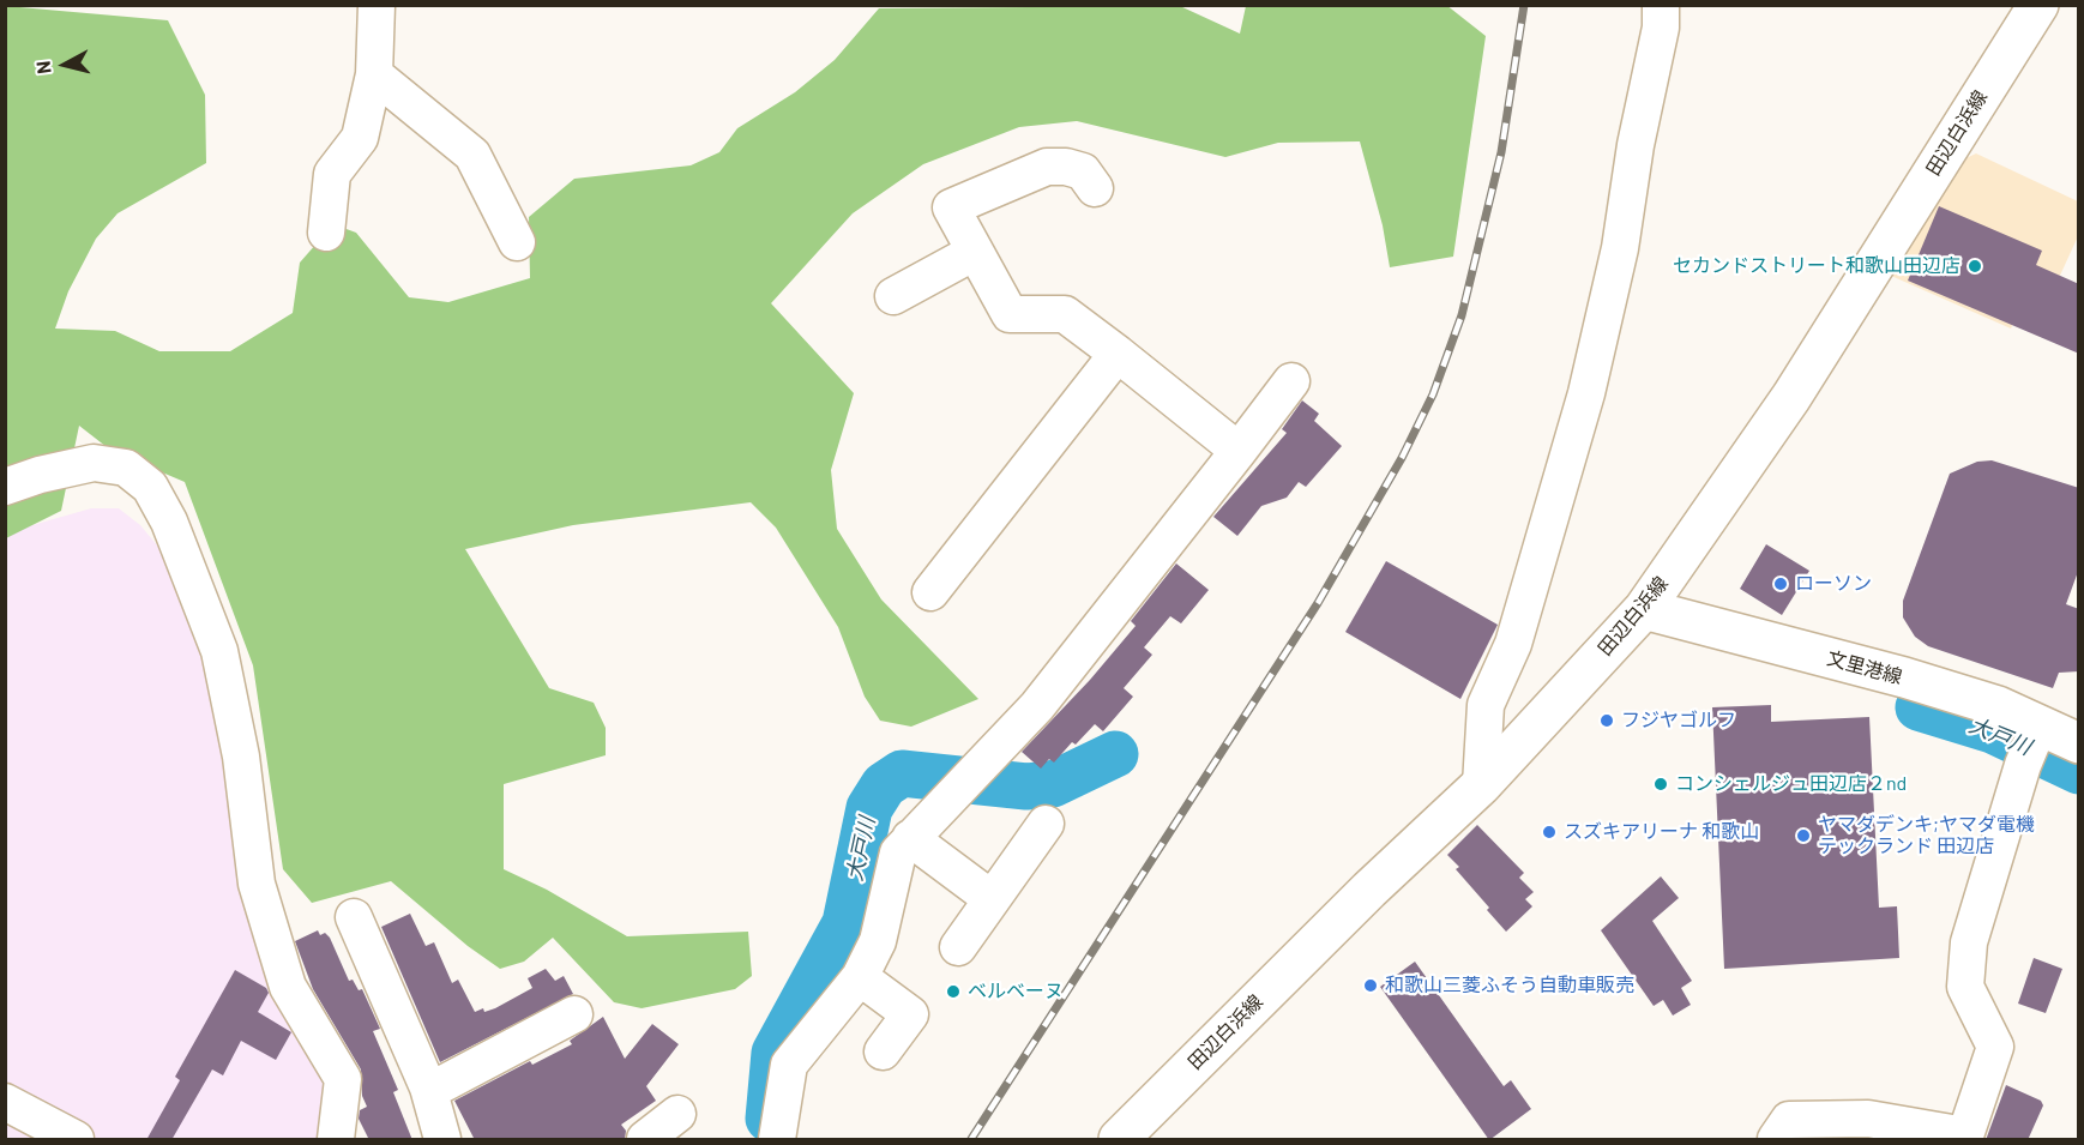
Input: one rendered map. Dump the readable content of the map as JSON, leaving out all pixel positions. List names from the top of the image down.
{
  "streets": {
    "main road": ["田辺白浜線", "文里港線"]
  },
  "crossings": [
    ["田辺白浜線", "文里港線"]
  ],
  "water": ["大戸川"],
  "places": [
    "セカンドストリート和歌山田辺店",
    "ローソン",
    "フジヤゴルフ",
    "コンシェルジュ田辺店２nd",
    "スズキアリーナ 和歌山",
    "ヤマダデンキ;ヤマダ電機 テックランド 田辺店",
    "和歌山三菱ふそう自動車販売",
    "ベルベーヌ"
  ],
  "north": "left"
}
